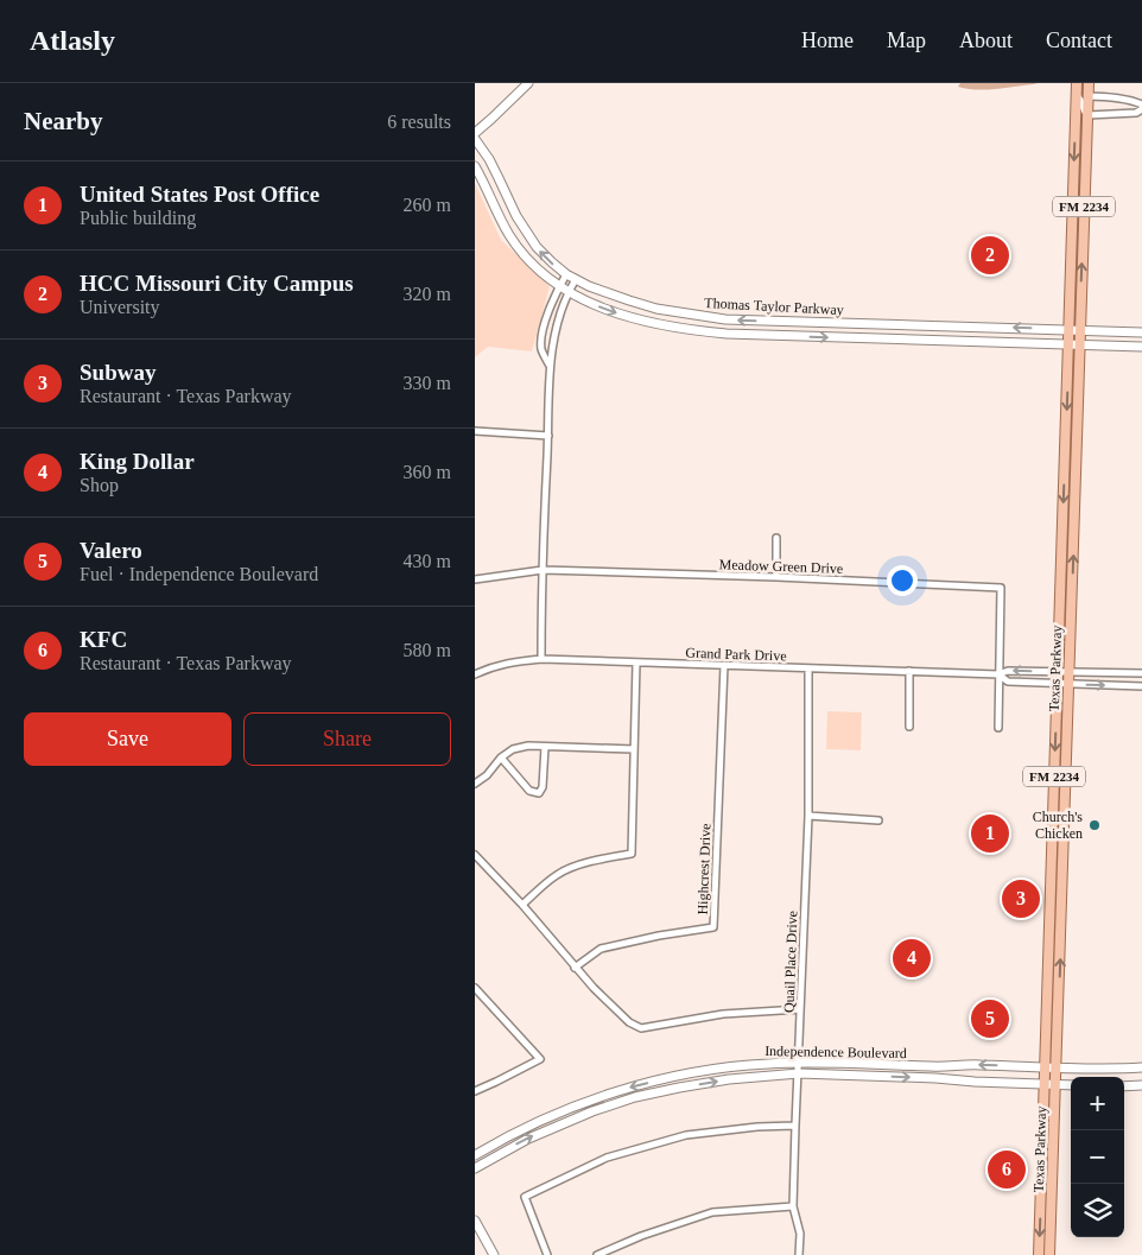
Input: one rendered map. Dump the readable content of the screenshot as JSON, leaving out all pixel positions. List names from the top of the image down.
{
  "streets": {
    "main road": ["FM 2234", "Texas Parkway"],
    "street": [
      "Thomas Taylor Parkway",
      "Meadow Green Drive",
      "Grand Park Drive",
      "Highcrest Drive",
      "Quail Place Drive",
      "Independence Boulevard"
    ]
  },
  "crossings": [
    ["Thomas Taylor Parkway", "Texas Parkway"],
    ["Meadow Green Drive", "Grand Park Drive"],
    ["Grand Park Drive", "Texas Parkway"],
    ["Grand Park Drive", "Highcrest Drive"],
    ["Grand Park Drive", "Quail Place Drive"],
    ["Texas Parkway", "Independence Boulevard"],
    ["Quail Place Drive", "Independence Boulevard"]
  ],
  "places": ["Church's Chicken"],
  "page": {
    "header": "Atlasly",
    "nav": [
      "Home",
      "Map",
      "About",
      "Contact"
    ],
    "heading": ["Nearby", "6 results"],
    "list": [
      {
        "mark": "1",
        "name": "United States Post Office",
        "note": "Public building",
        "value": "260 m"
      },
      {
        "mark": "2",
        "name": "HCC Missouri City Campus",
        "note": "University",
        "value": "320 m"
      },
      {
        "mark": "3",
        "name": "Subway",
        "note": "Restaurant · Texas Parkway",
        "value": "330 m"
      },
      {
        "mark": "4",
        "name": "King Dollar",
        "note": "Shop",
        "value": "360 m"
      },
      {
        "mark": "5",
        "name": "Valero",
        "note": "Fuel · Independence Boulevard",
        "value": "430 m"
      },
      {
        "mark": "6",
        "name": "KFC",
        "note": "Restaurant · Texas Parkway",
        "value": "580 m"
      }
    ],
    "pins": [
      "2",
      "1",
      "3",
      "4",
      "5",
      "6"
    ],
    "buttons": ["Save", "Share"],
    "map_buttons": ["+", "−"]
  }
}
